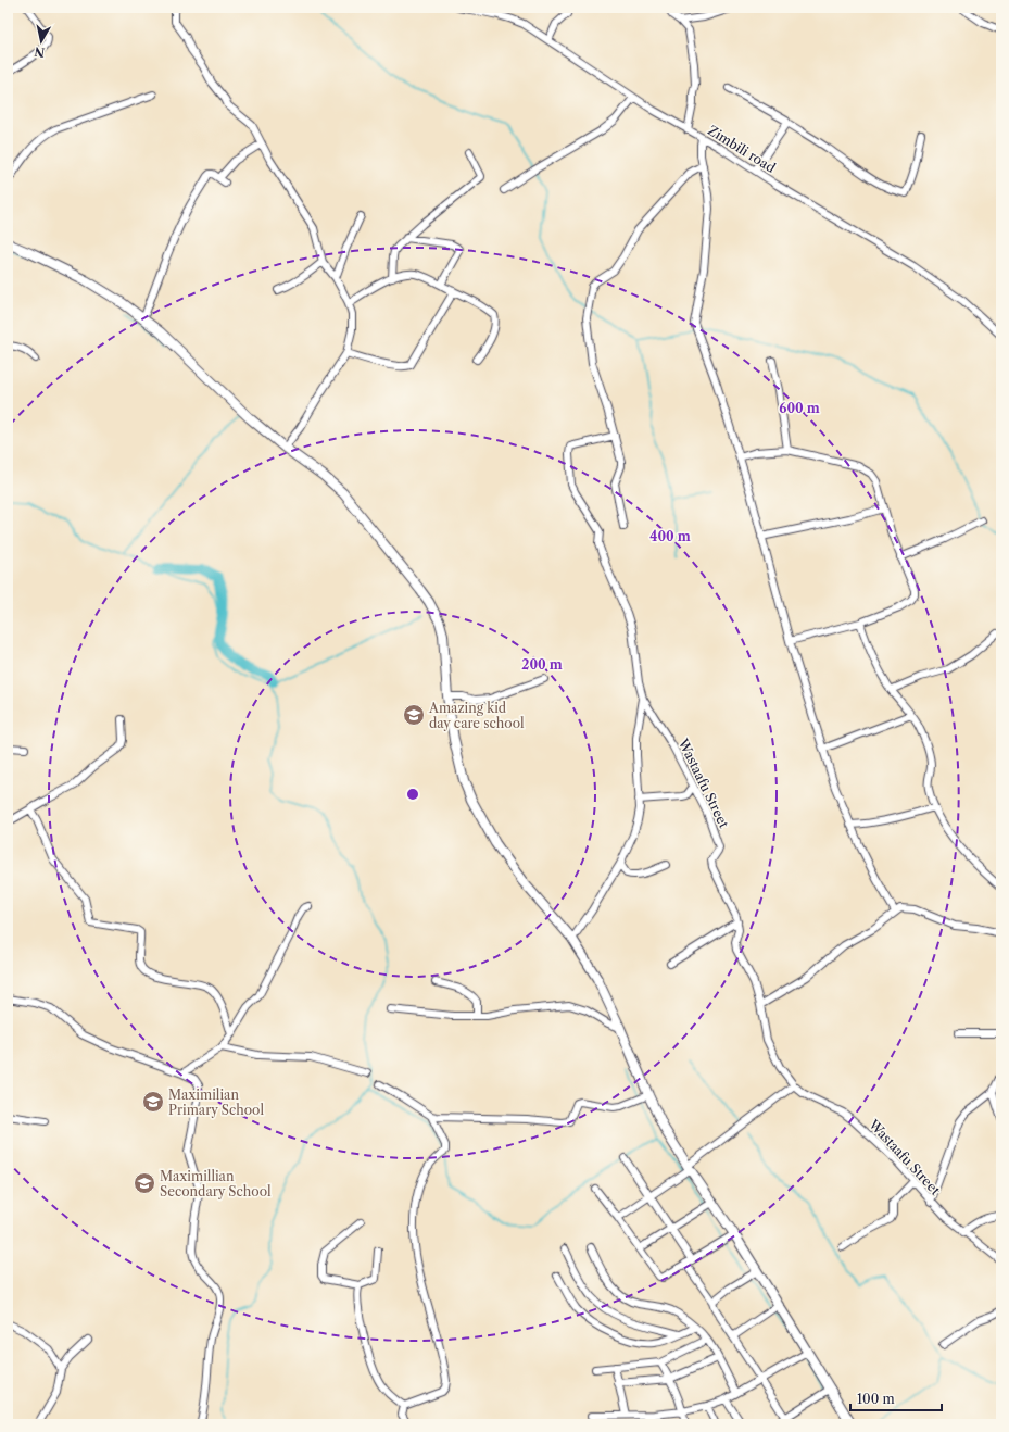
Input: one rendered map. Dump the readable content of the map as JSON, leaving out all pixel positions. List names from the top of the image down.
{
  "streets": {
    "street": ["Zimbili road", "Wastaafu Street"]
  },
  "places": {
    "school or university": ["Amazing kid day care school", "Maximilian Primary School", "Maximillian Secondary School"]
  },
  "scale_bar": "100 m",
  "north": "bottom",
  "rings": ["600 m", "400 m", "200 m"]
}
